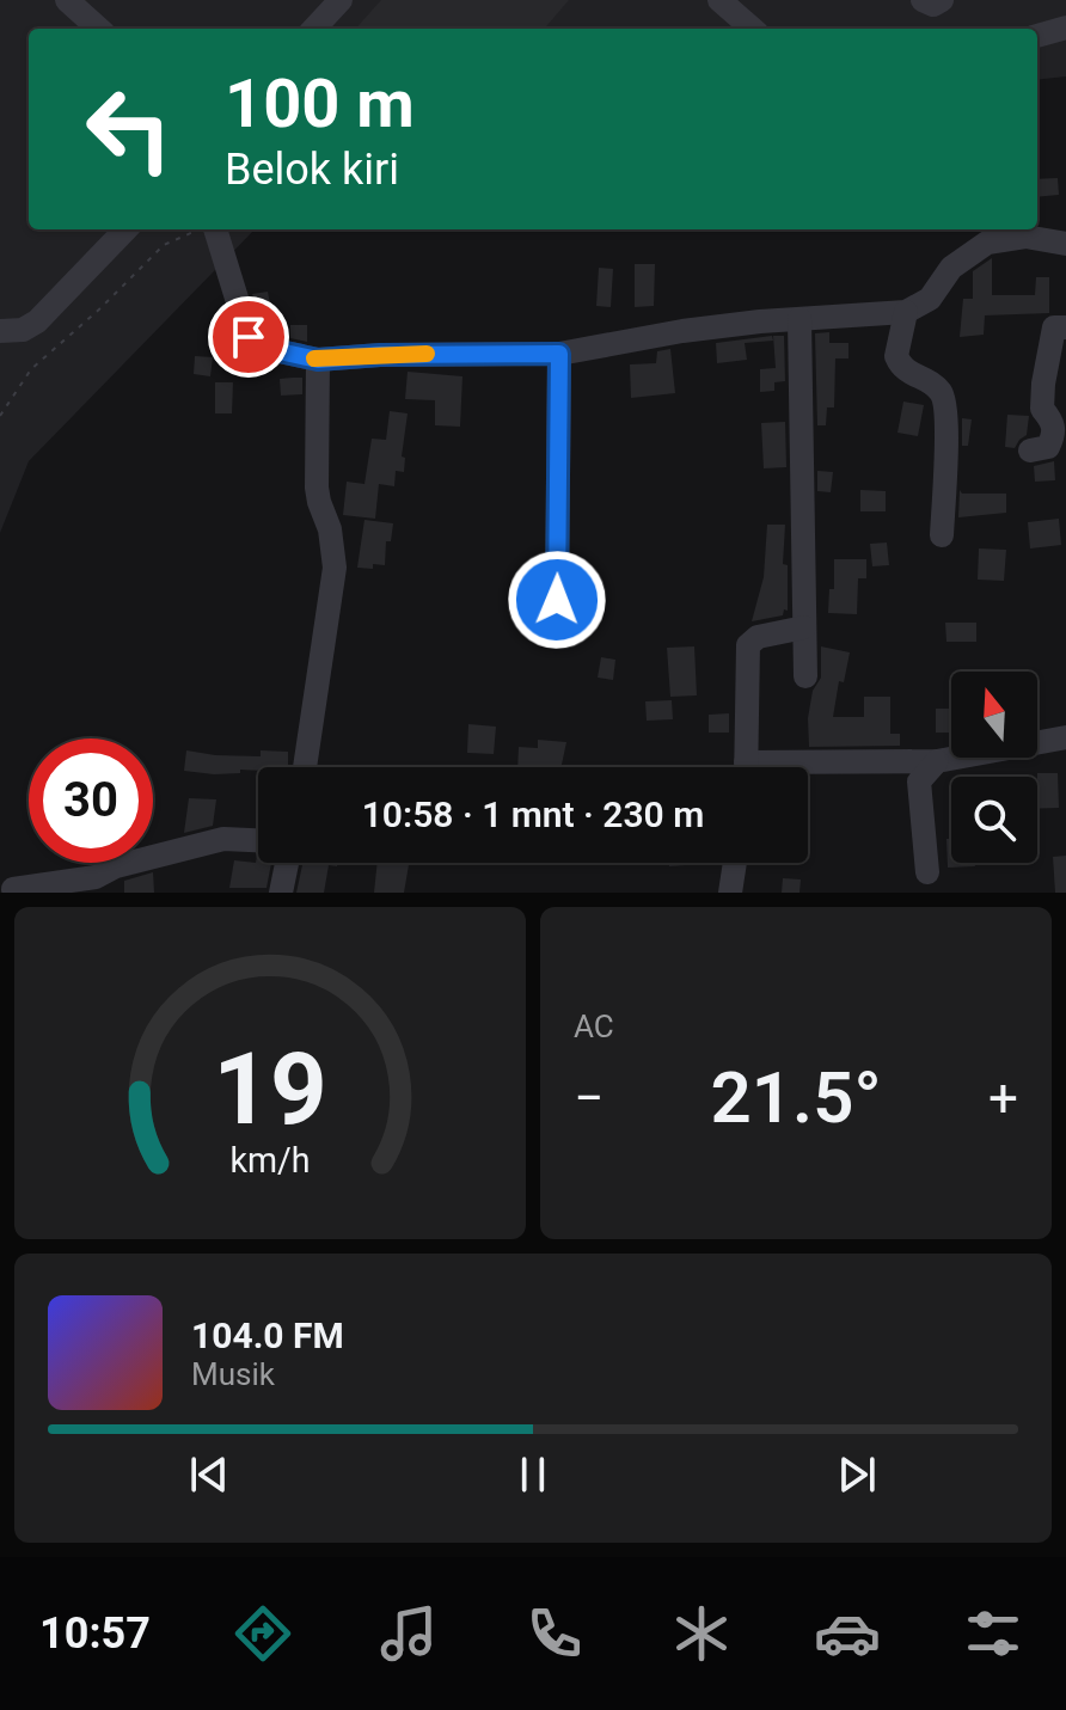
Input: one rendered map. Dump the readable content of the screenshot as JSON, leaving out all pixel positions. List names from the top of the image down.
{
  "north": "top",
  "page": {
    "turn": ["100 m", "Belok kiri"],
    "limit": "30",
    "trip": "10:58 · 1 mnt · 230 m",
    "tile": "AC",
    "heat": ["−", "21.5°", "+"],
    "song": ["104.0 FM", "Musik"],
    "tabs": "10:57",
    "gauge": ["19", "km/h"]
  }
}
